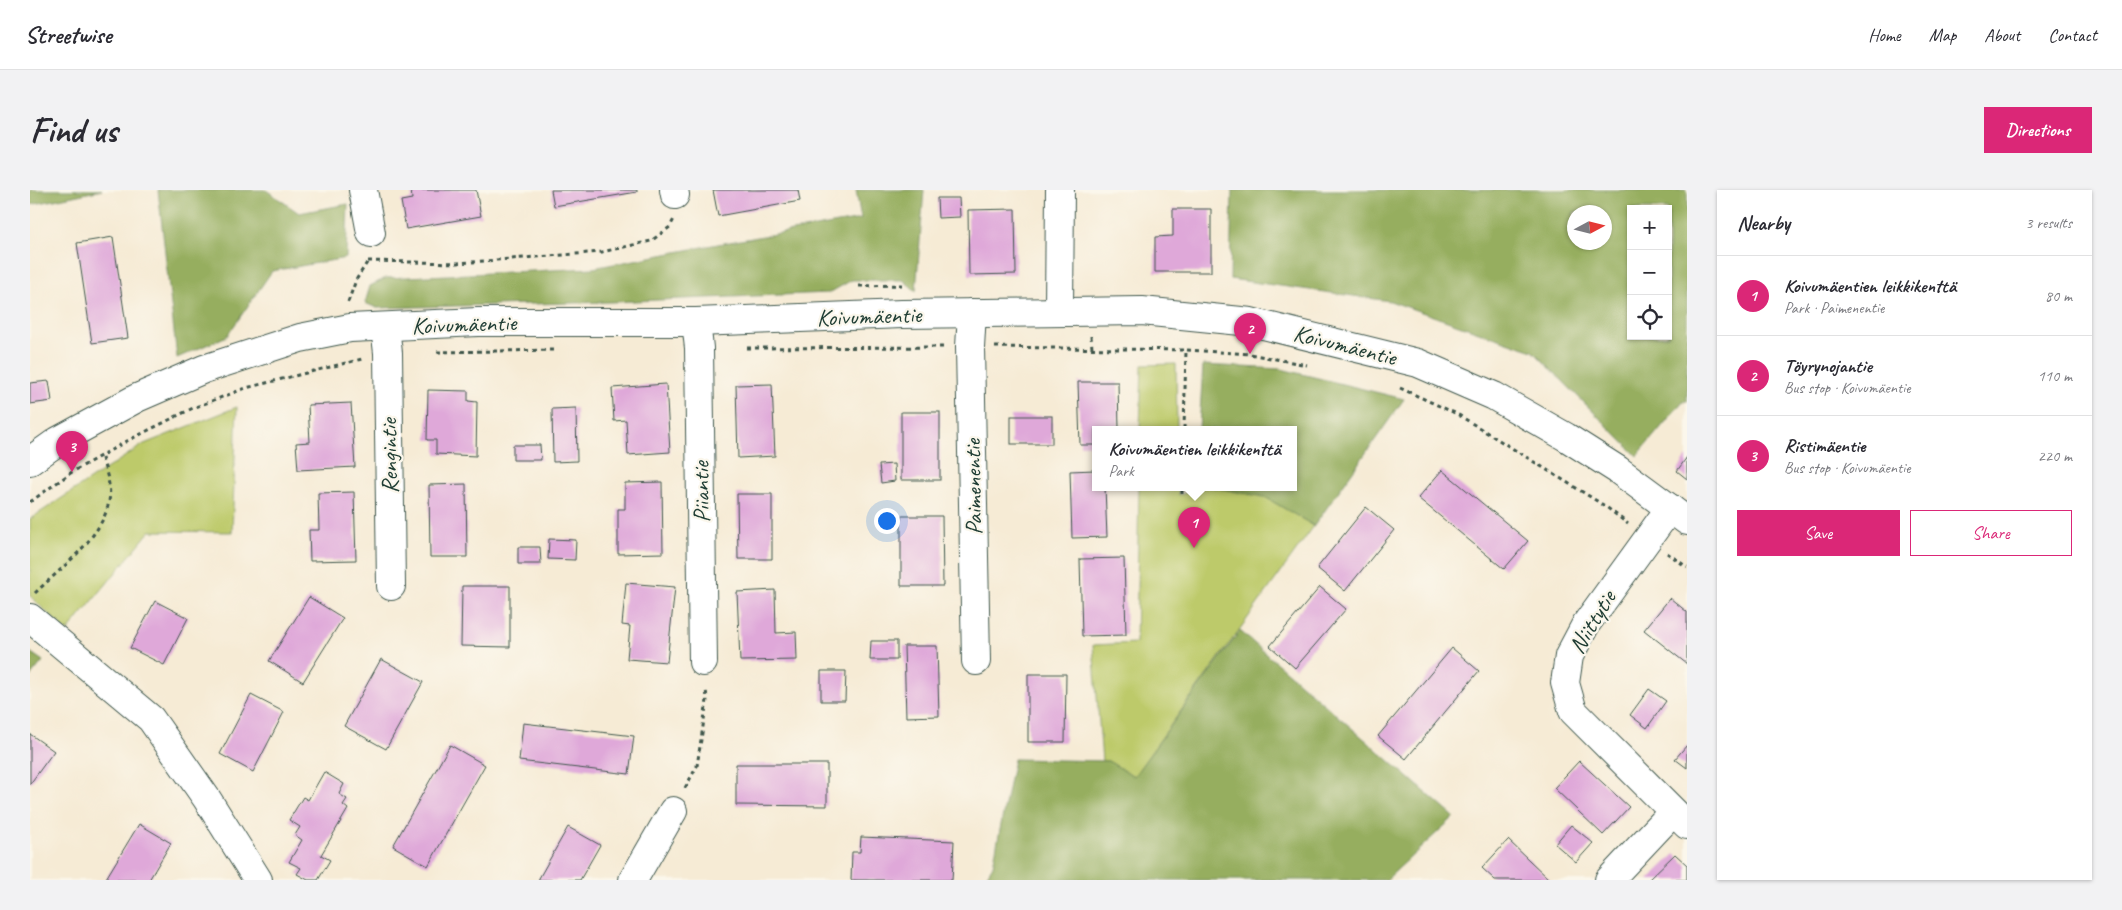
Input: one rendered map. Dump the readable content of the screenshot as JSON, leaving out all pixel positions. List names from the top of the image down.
{
  "streets": {
    "street": [
      "Koivumäentie",
      "Rengintie",
      "Paimenentie",
      "Piiantie",
      "Niittytie"
    ]
  },
  "crossings": [
    ["Koivumäentie", "Rengintie"],
    ["Koivumäentie", "Paimenentie"],
    ["Koivumäentie", "Piiantie"],
    ["Koivumäentie", "Niittytie"]
  ],
  "north": "right",
  "page": {
    "header": "Streetwise",
    "nav": [
      "Home",
      "Map",
      "About",
      "Contact"
    ],
    "buttons": [
      "Directions",
      ["Save", "Share"]
    ],
    "title": "Find us",
    "heading": ["Nearby", "3 results"],
    "map_buttons": ["+", "−"],
    "list": [
      {
        "mark": "1",
        "name": "Koivumäentien leikkikenttä",
        "note": "Park · Paimenentie",
        "value": "80 m"
      },
      {
        "mark": "2",
        "name": "Töyrynojantie",
        "note": "Bus stop · Koivumäentie",
        "value": "110 m"
      },
      {
        "mark": "3",
        "name": "Ristimäentie",
        "note": "Bus stop · Koivumäentie",
        "value": "220 m"
      }
    ],
    "pins": ["2", "3", "1"],
    "popup": ["Koivumäentien leikkikenttä", "Park"]
  }
}
